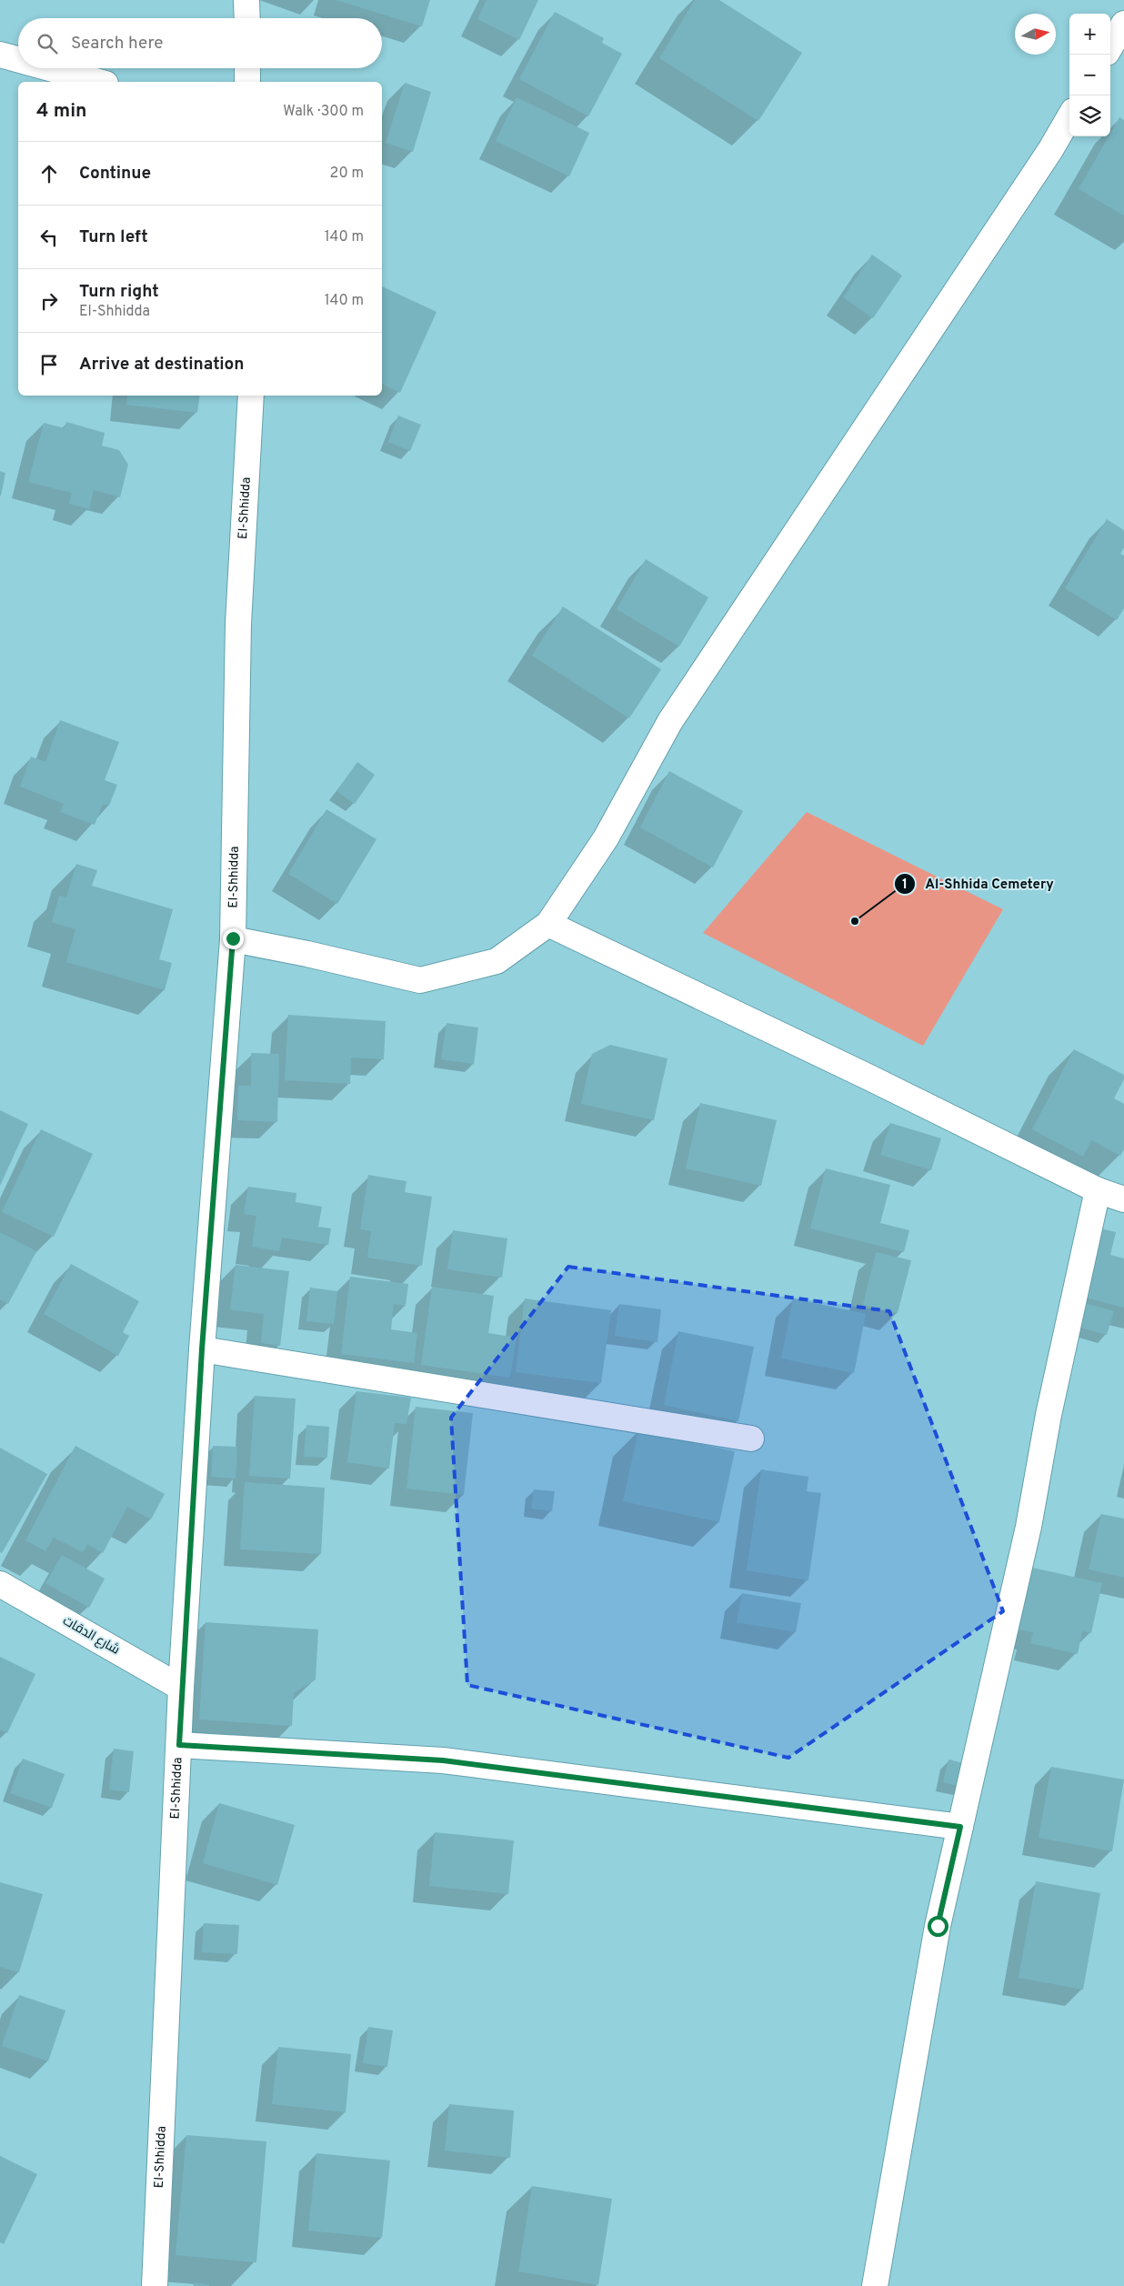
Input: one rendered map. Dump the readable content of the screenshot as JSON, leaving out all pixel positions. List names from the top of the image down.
{
  "streets": {
    "street": ["El-Shhidda", "شارع الدقات"]
  },
  "crossings": [
    ["El-Shhidda", "شارع الدقات"]
  ],
  "places": ["Al-Shhida Cemetery"],
  "north": "right",
  "page": {
    "map_buttons": ["+", "−"],
    "search": "Search here",
    "heading": ["4 min", "Walk · 300 m"],
    "list": [
      ["Continue", "20 m"],
      ["Turn left", "140 m"],
      ["Turn right", "El-Shhidda", "140 m"],
      "Arrive at destination"
    ]
  }
}
